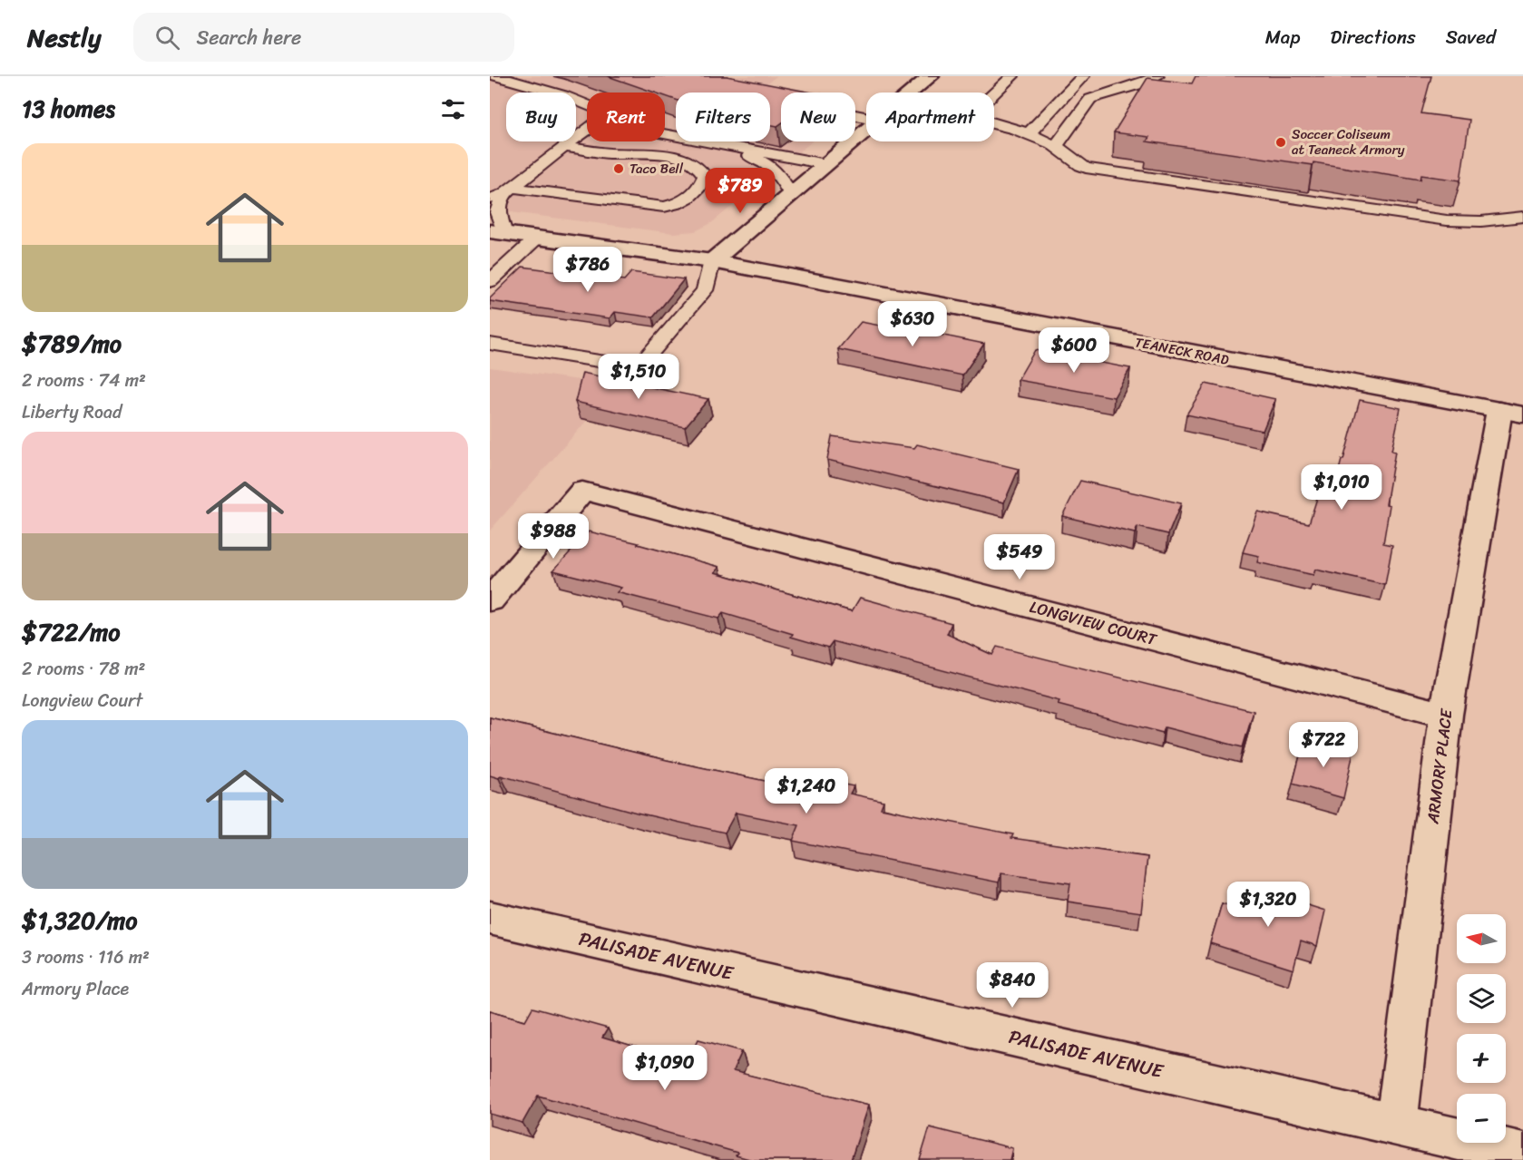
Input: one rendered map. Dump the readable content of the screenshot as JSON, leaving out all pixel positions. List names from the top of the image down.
{
  "streets": {
    "street": [
      "TEANECK ROAD",
      "LONGVIEW COURT",
      "ARMORY PLACE",
      "PALISADE AVENUE"
    ]
  },
  "crossings": [
    ["TEANECK ROAD", "ARMORY PLACE"],
    ["LONGVIEW COURT", "ARMORY PLACE"],
    ["ARMORY PLACE", "PALISADE AVENUE"]
  ],
  "places": ["Soccer Coliseum at Teaneck Armory", "Taco Bell"],
  "north": "left",
  "page": {
    "header": "Nestly",
    "search": "Search here",
    "nav": ["Map", "Directions", "Saved"],
    "heading": "13 homes",
    "chip": [
      "Buy",
      "Rent",
      "Filters",
      "New",
      "Apartment"
    ],
    "list": [
      {
        "name": "$789/mo",
        "note": "2 rooms · 74 m² · Liberty Road"
      },
      {
        "name": "$722/mo",
        "note": "2 rooms · 78 m² · Longview Court"
      },
      {
        "name": "$1,320/mo",
        "note": "3 rooms · 116 m² · Armory Place"
      }
    ],
    "price": [
      "$789",
      "$786",
      "$630",
      "$600",
      "$1,510",
      "$1,010",
      "$988",
      "$549",
      "$722",
      "$1,240",
      "$1,320",
      "$840",
      "$1,090"
    ],
    "map_buttons": ["+", "−"]
  }
}
